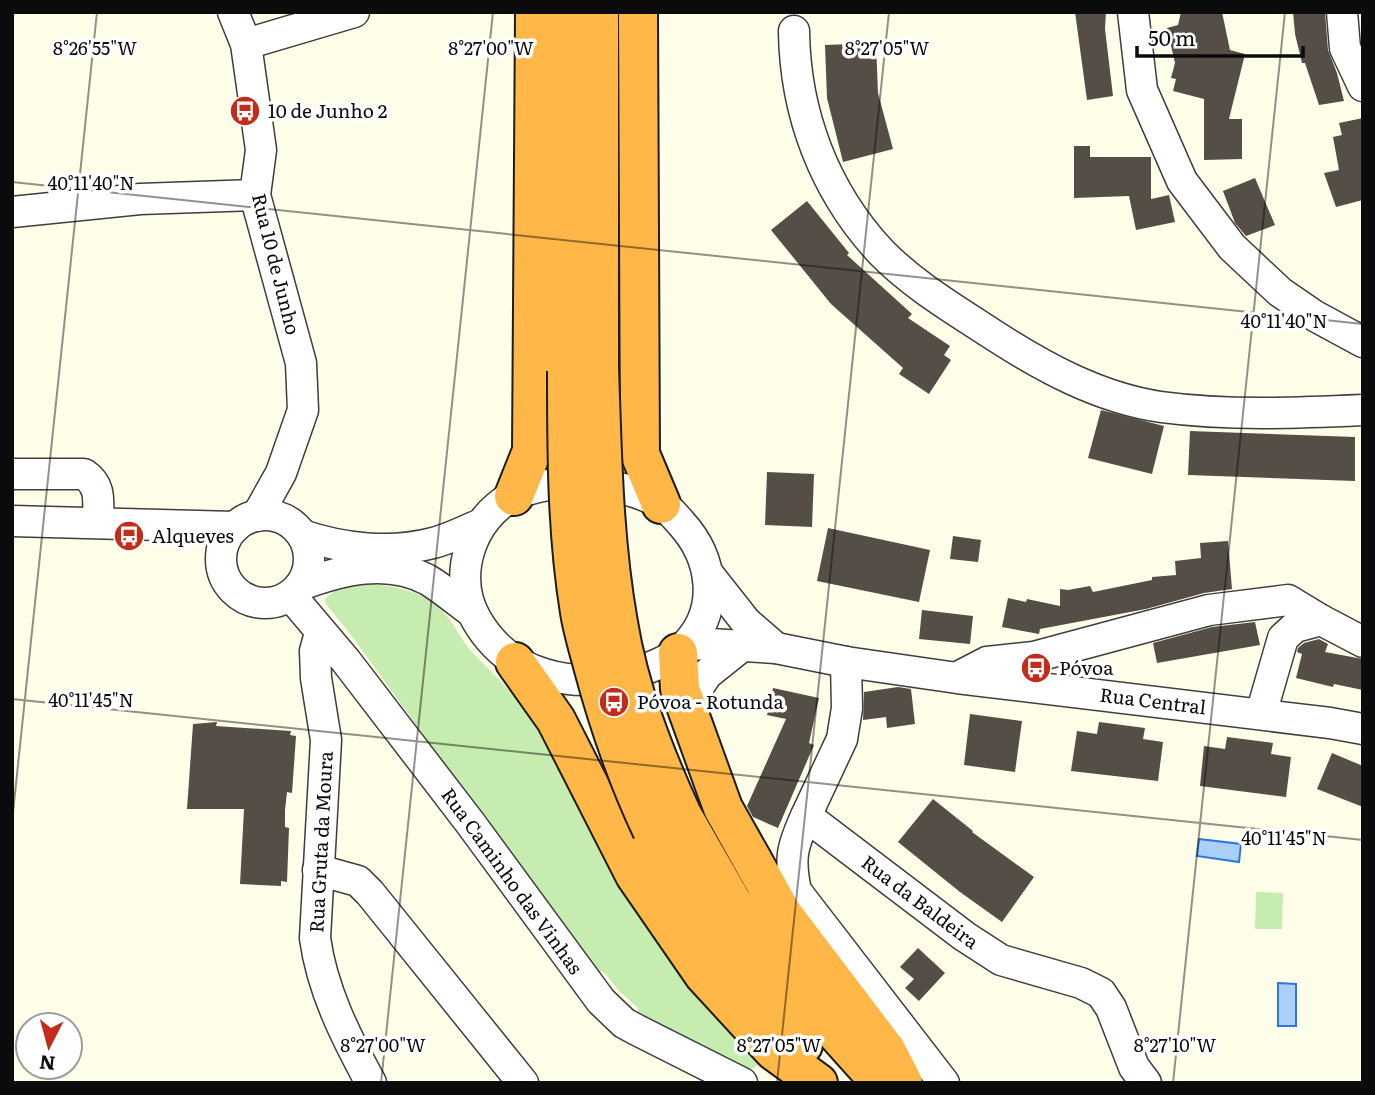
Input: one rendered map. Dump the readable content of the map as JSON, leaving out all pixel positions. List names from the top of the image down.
{
  "streets": {
    "street": [
      "Rua 10 de Junho",
      "Rua Central",
      "Rua Gruta da Moura",
      "Rua Caminho das Vinhas",
      "Rua da Baldeira"
    ]
  },
  "crossings": [
    ["Rua 10 de Junho", "Rua Caminho das Vinhas"],
    ["Rua Gruta da Moura", "Rua Caminho das Vinhas"]
  ],
  "places": {
    "bus stop": [
      "10 de Junho 2",
      "Alqueves",
      "Póvoa",
      "Póvoa - Rotunda"
    ]
  },
  "scale_bar": "50 m",
  "north": "bottom",
  "coordinates": [
    "8°26'55\"W",
    "8°27'00\"W",
    "8°27'05\"W",
    "40°11'40\"N",
    "40°11'45\"N",
    "8°27'10\"W"
  ]
}
